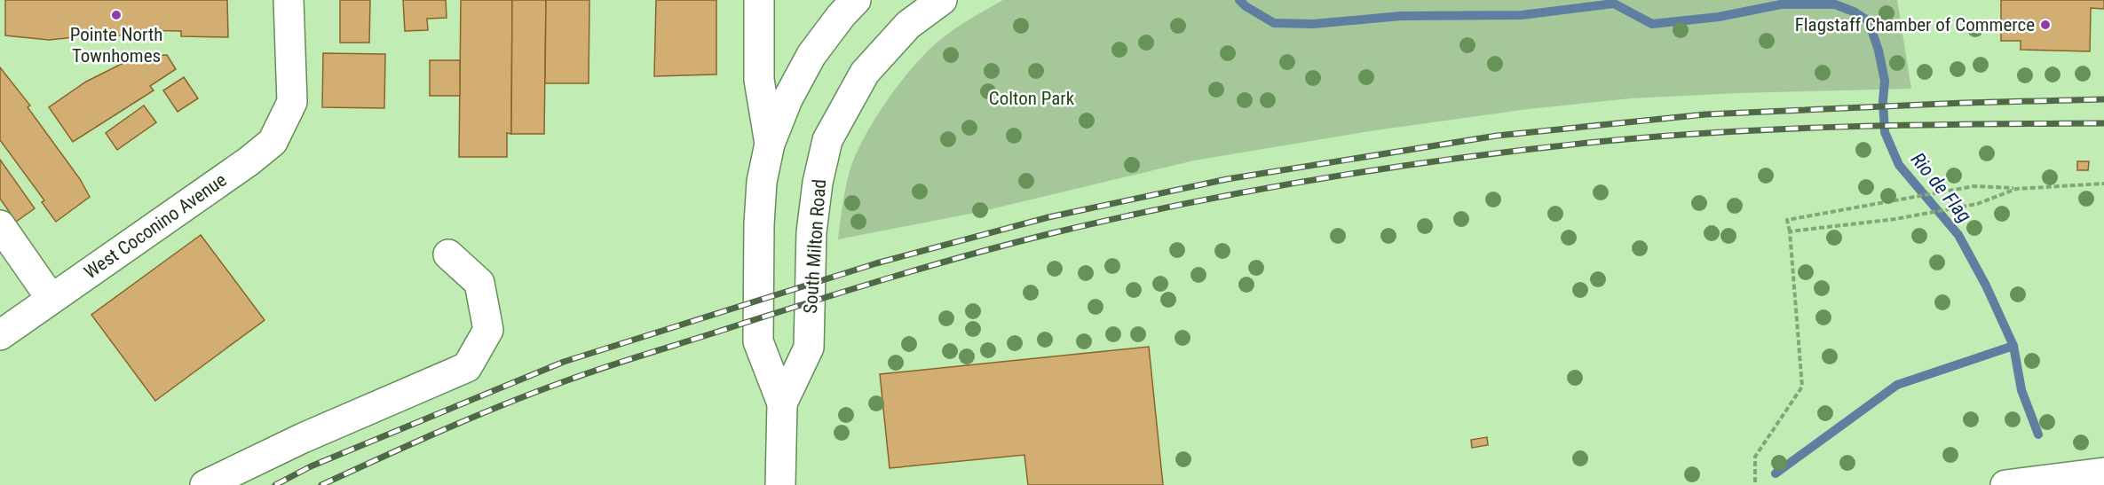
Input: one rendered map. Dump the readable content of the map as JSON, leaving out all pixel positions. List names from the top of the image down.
{
  "streets": {
    "main road": ["West Coconino Avenue", "South Milton Road"]
  },
  "water": ["Rio de Flag"],
  "parks": ["Colton Park"],
  "places": ["Pointe North Townhomes", "Flagstaff Chamber of Commerce"]
}
